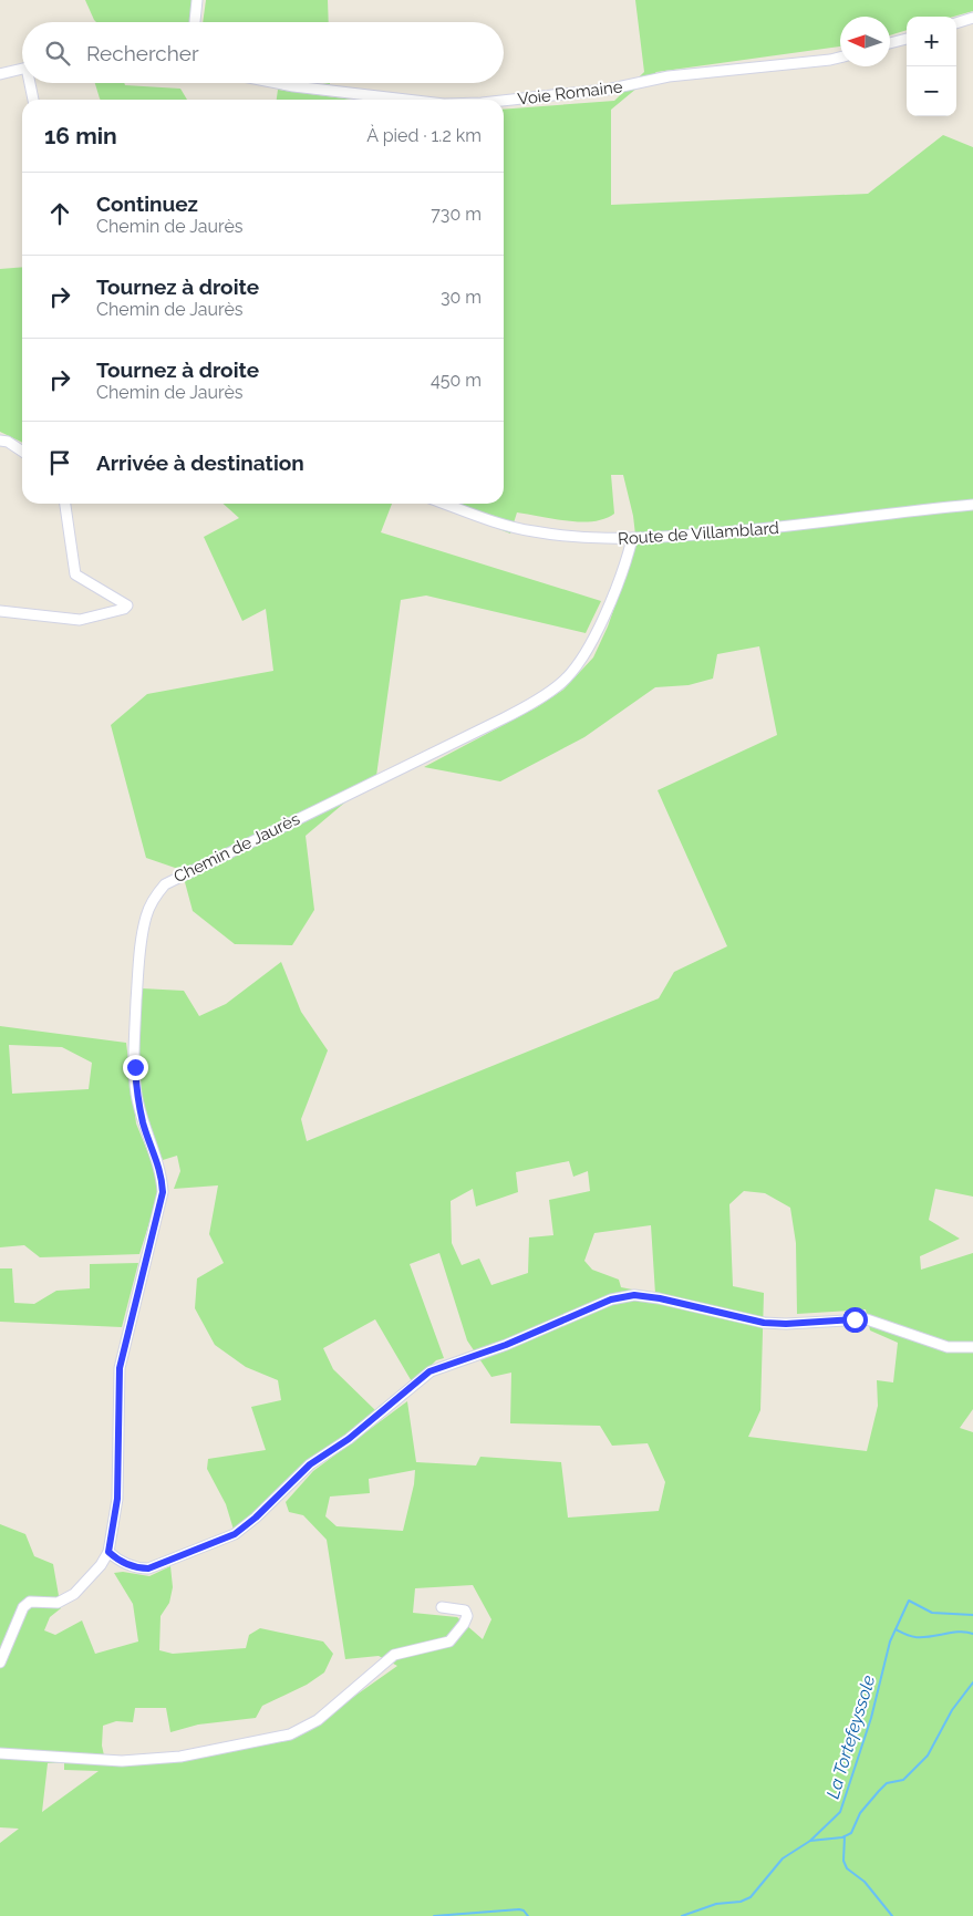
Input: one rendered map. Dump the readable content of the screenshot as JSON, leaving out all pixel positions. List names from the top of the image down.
{
  "streets": {
    "street": ["Voie Romaine", "Route de Villamblard", "Chemin de Jaurès"]
  },
  "crossings": [
    ["Route de Villamblard", "Chemin de Jaurès"]
  ],
  "water": ["La Tortefeyssole"],
  "north": "left",
  "page": {
    "map_buttons": ["+", "−"],
    "search": "Rechercher",
    "heading": ["16 min", "À pied · 1.2 km"],
    "list": [
      ["Continuez", "Chemin de Jaurès", "730 m"],
      ["Tournez à droite", "Chemin de Jaurès", "30 m"],
      ["Tournez à droite", "Chemin de Jaurès", "450 m"],
      "Arrivée à destination"
    ]
  }
}
